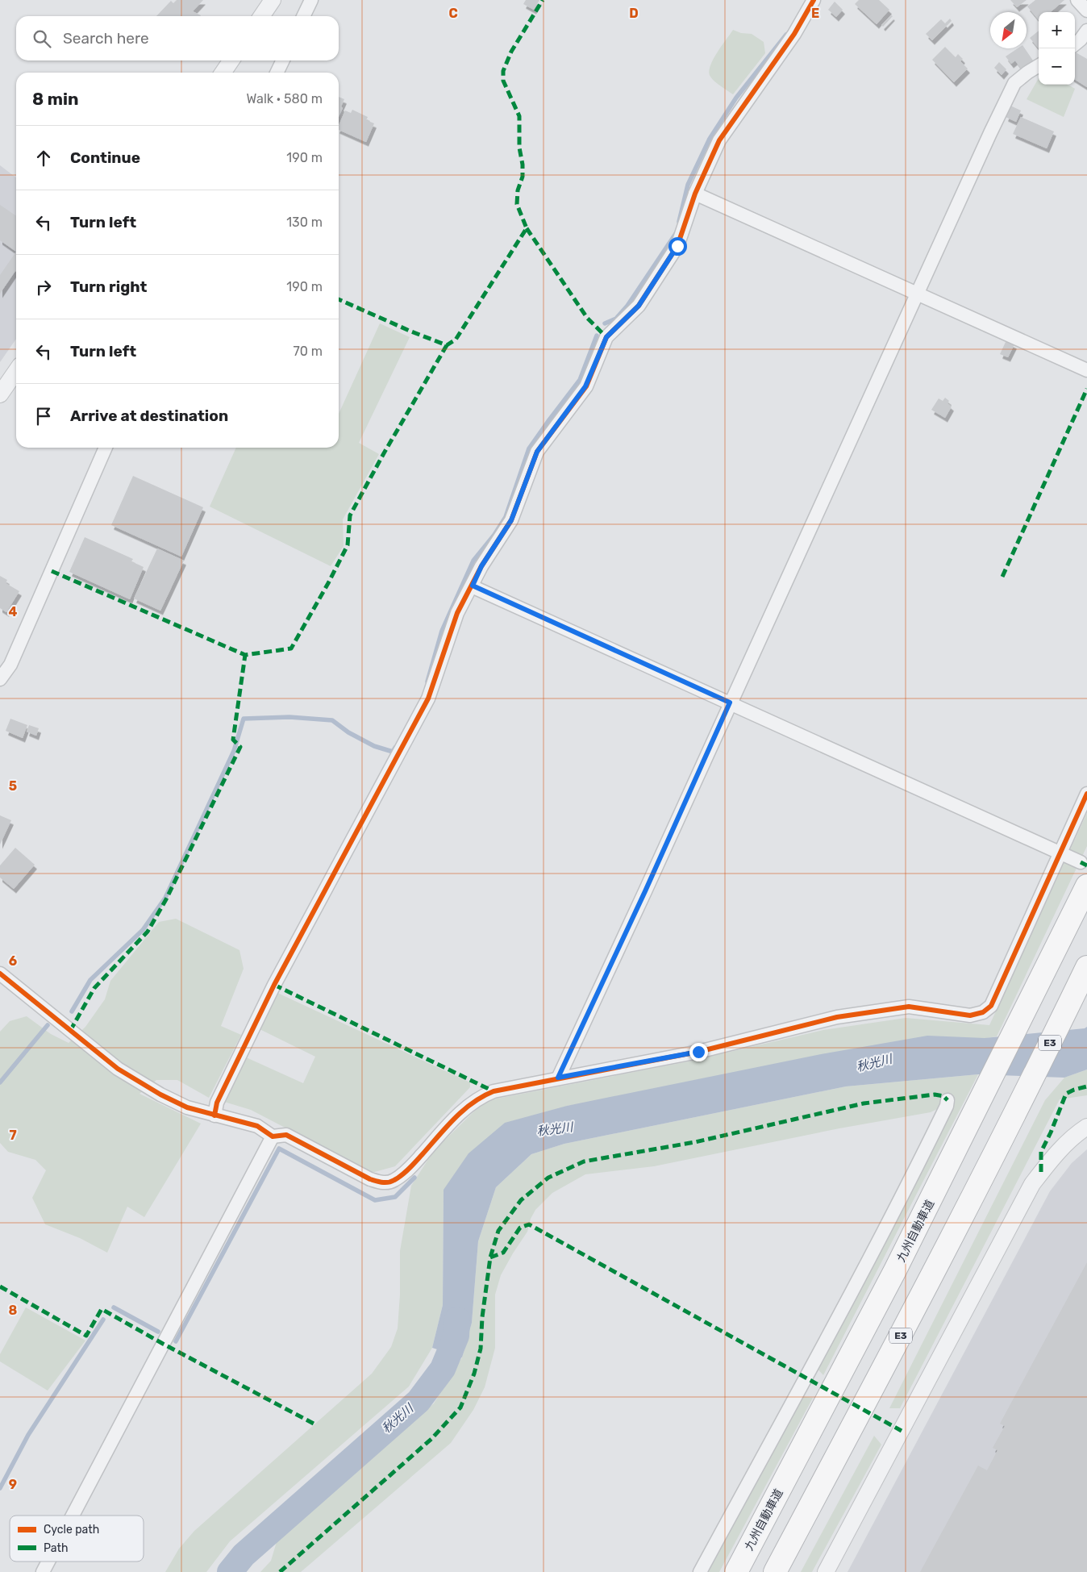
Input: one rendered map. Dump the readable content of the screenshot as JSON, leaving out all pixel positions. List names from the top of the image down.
{
  "streets": {
    "highway": ["E3", "九州自動車道"]
  },
  "water": ["秋光川"],
  "legend": ["Cycle path", "Path"],
  "north": "bottom left",
  "page": {
    "map_buttons": ["+", "−"],
    "search": "Search here",
    "heading": ["8 min", "Walk · 580 m"],
    "list": [
      ["Continue", "190 m"],
      ["Turn left", "130 m"],
      ["Turn right", "190 m"],
      ["Turn left", "70 m"],
      "Arrive at destination"
    ]
  },
  "grid": {
    "columns": ["C", "D", "E"],
    "rows": [
      "4",
      "5",
      "6",
      "7",
      "8",
      "9"
    ]
  }
}
